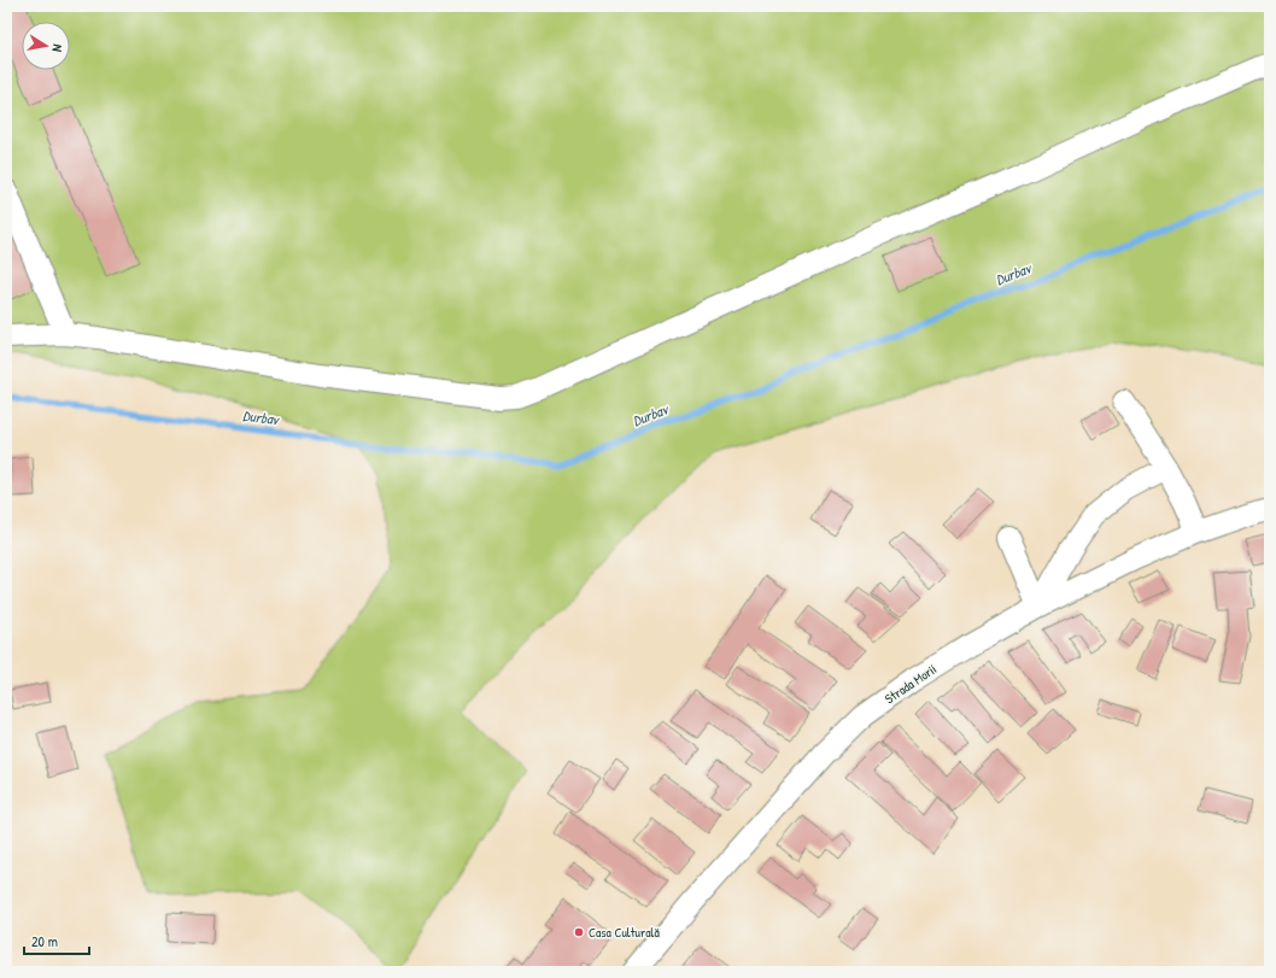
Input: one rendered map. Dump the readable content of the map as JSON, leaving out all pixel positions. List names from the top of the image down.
{
  "streets": {
    "street": ["Strada Morii"]
  },
  "water": ["Durbav"],
  "places": ["Casa Culturală"],
  "scale_bar": "20 m",
  "north": "right"
}
